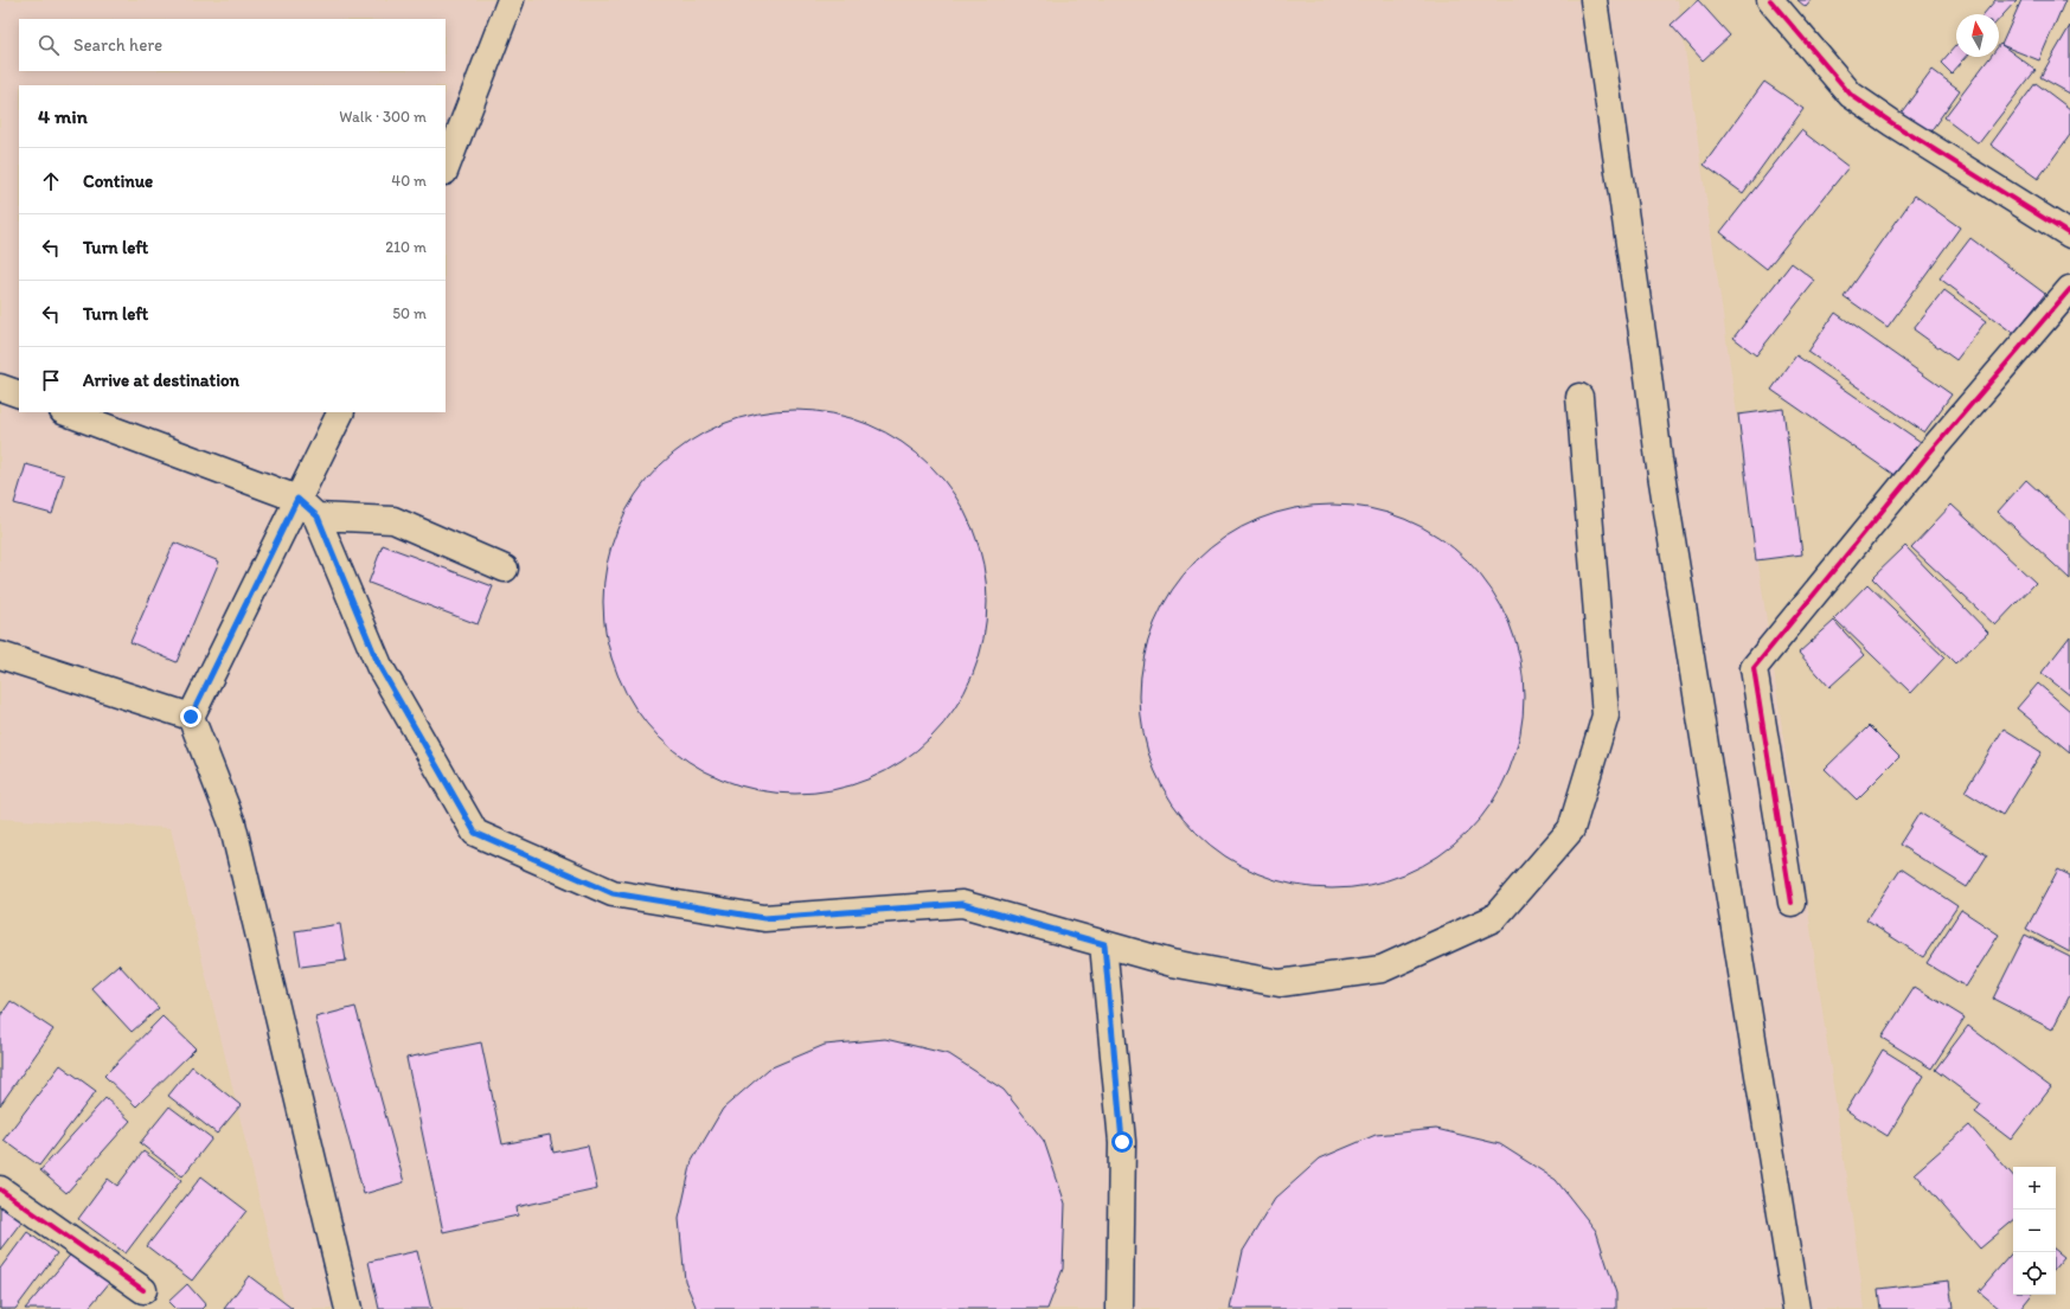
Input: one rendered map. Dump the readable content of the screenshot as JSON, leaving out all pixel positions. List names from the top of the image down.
{
  "north": "top",
  "page": {
    "search": "Search here",
    "heading": ["4 min", "Walk · 300 m"],
    "list": [
      ["Continue", "40 m"],
      ["Turn left", "210 m"],
      ["Turn left", "50 m"],
      "Arrive at destination"
    ],
    "map_buttons": ["+", "−"]
  }
}
